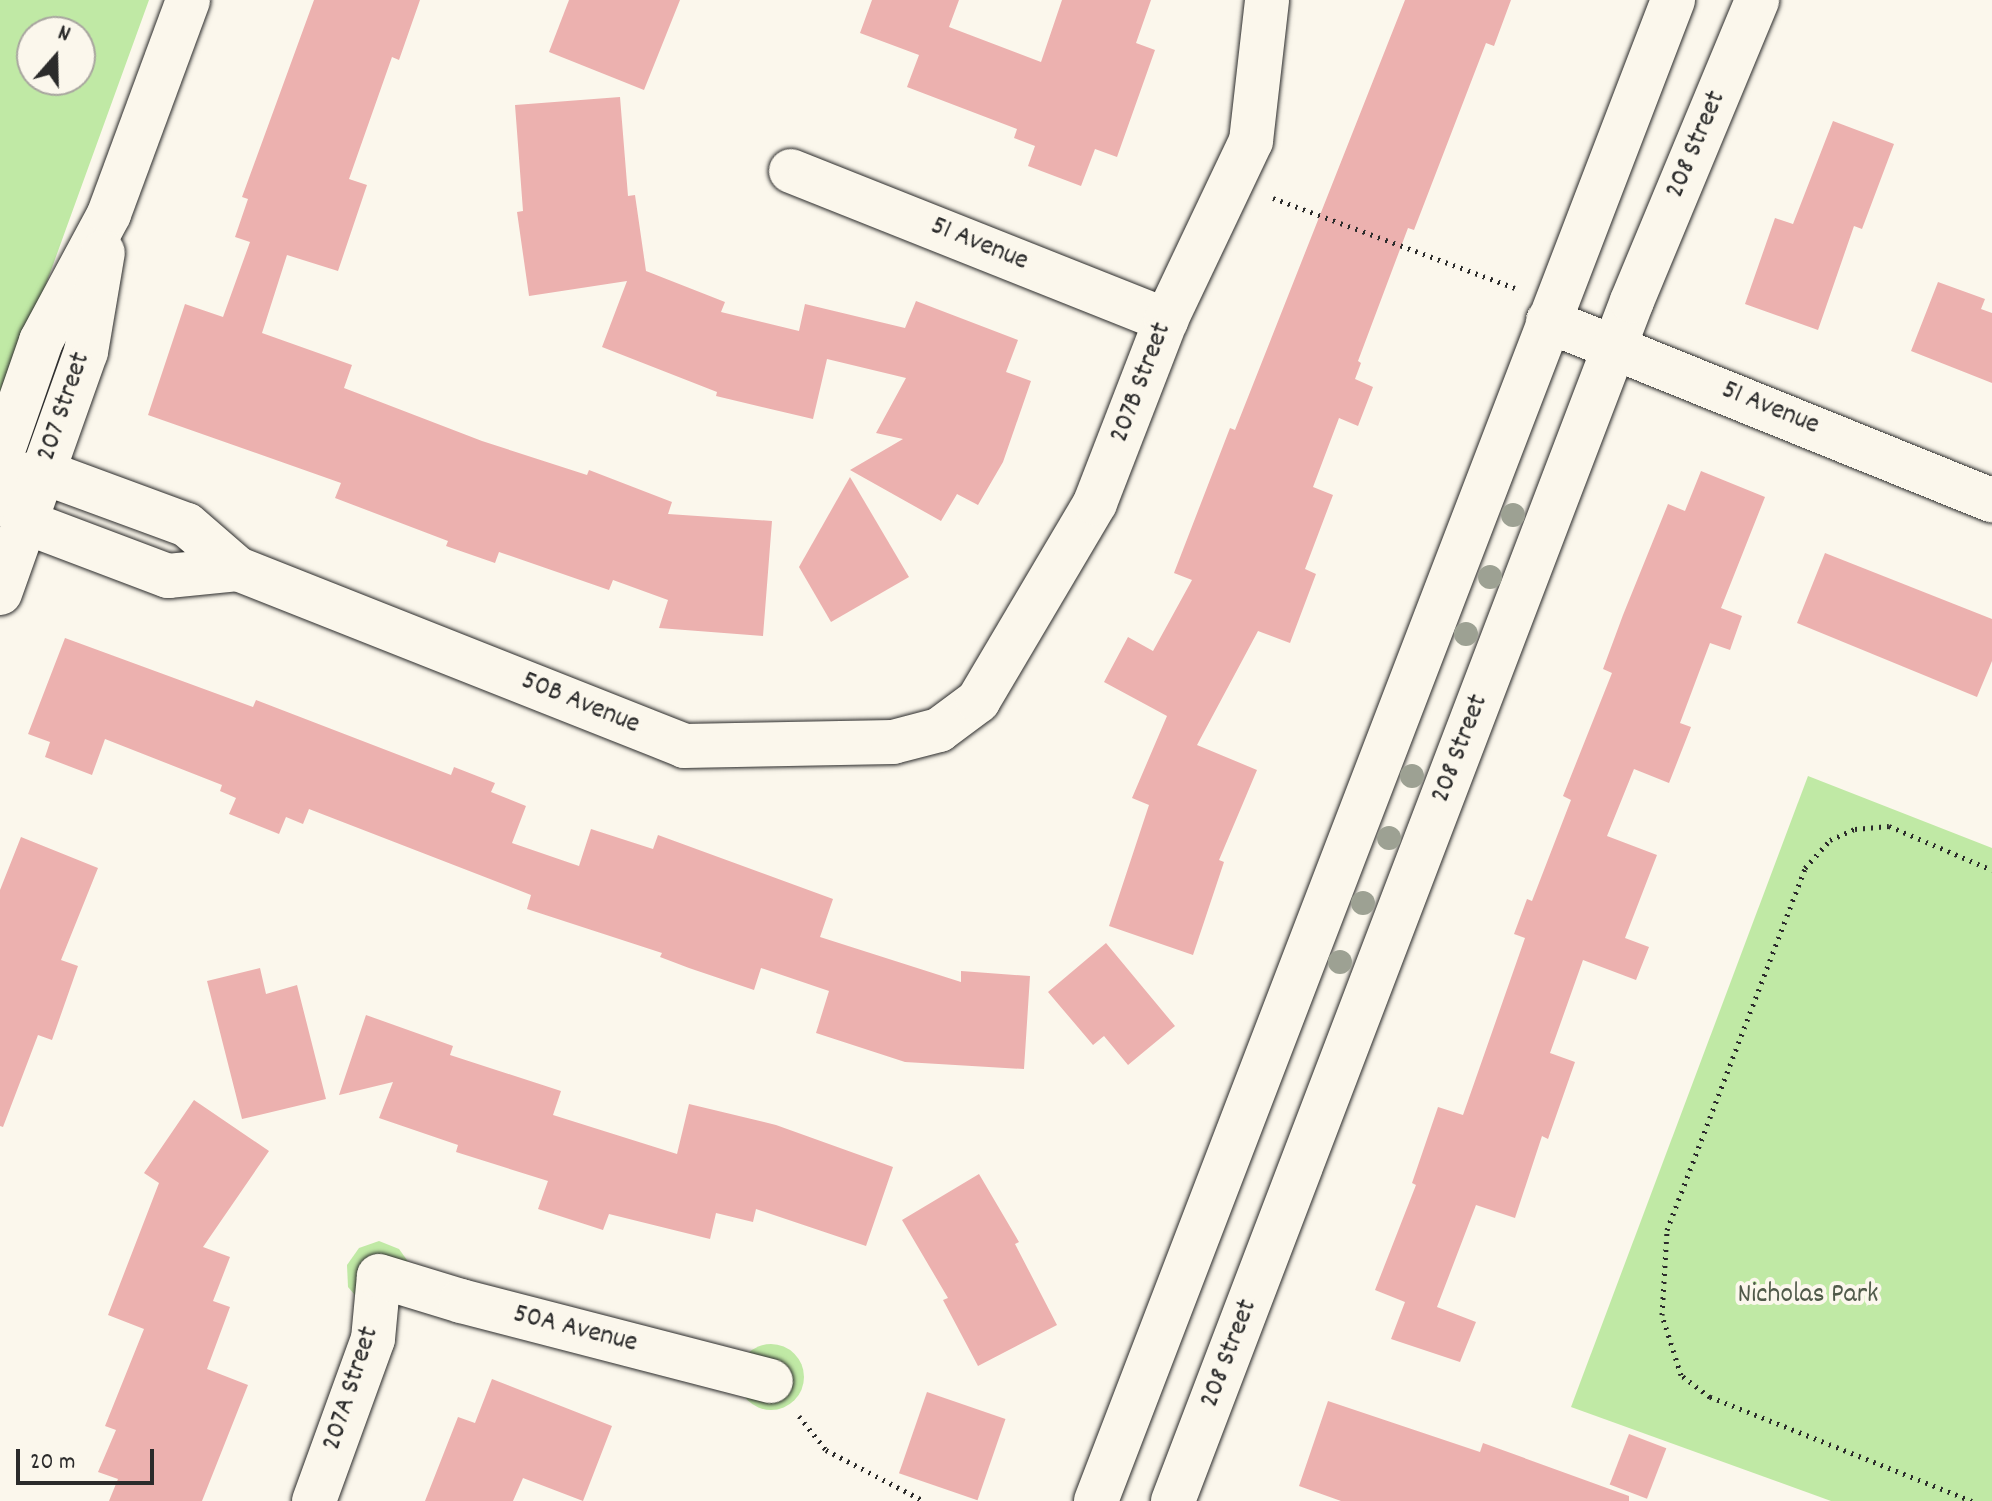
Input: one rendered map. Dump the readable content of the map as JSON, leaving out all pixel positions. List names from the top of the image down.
{
  "streets": {
    "street": [
      "208 Street",
      "51 Avenue",
      "207B Street",
      "207 Street",
      "50B Avenue",
      "50A Avenue",
      "207A Street"
    ]
  },
  "crossings": [
    ["208 Street", "51 Avenue"],
    ["51 Avenue", "207B Street"],
    ["207B Street", "50B Avenue"],
    ["207 Street", "50B Avenue"],
    ["50A Avenue", "207A Street"]
  ],
  "parks": ["Nicholas Park"],
  "scale_bar": "20 m",
  "north": "top"
}
